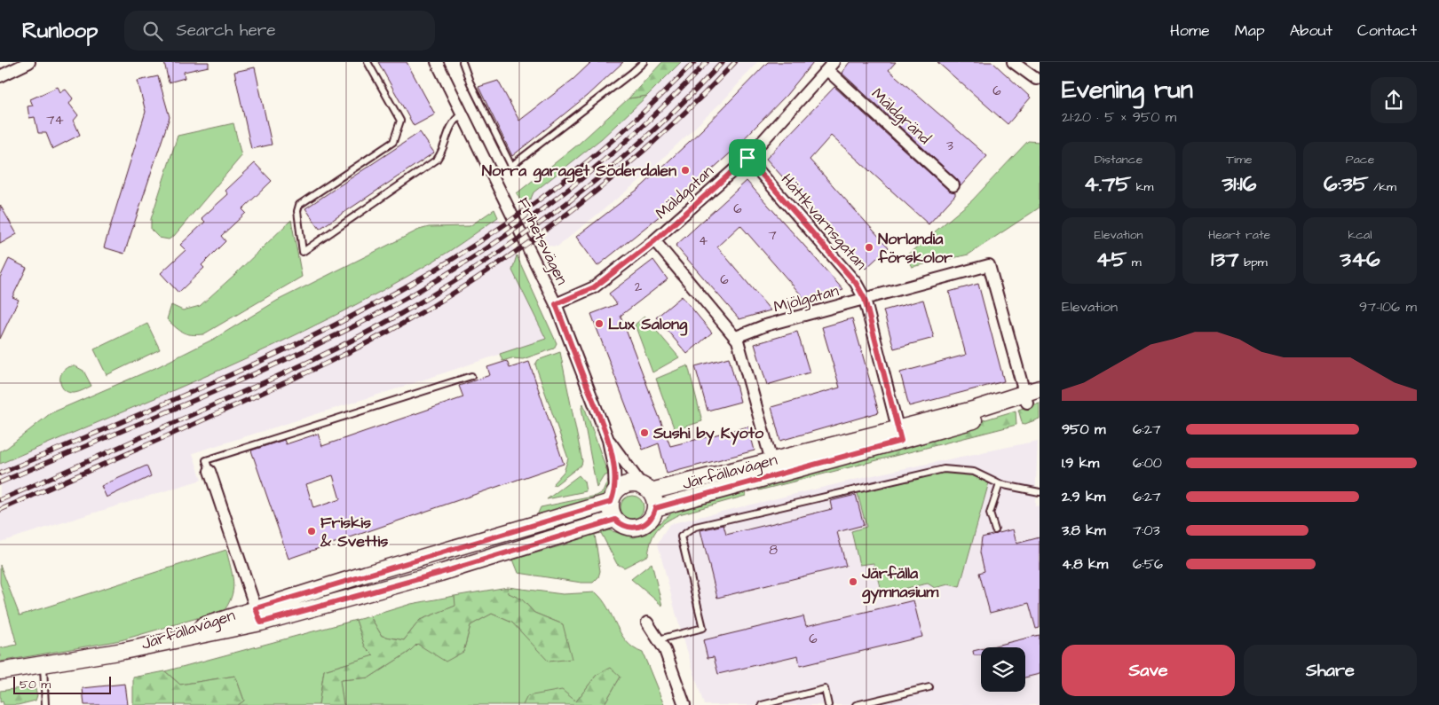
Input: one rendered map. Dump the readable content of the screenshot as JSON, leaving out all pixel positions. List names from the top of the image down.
{
  "streets": {
    "street": [
      "Mäldgränd",
      "Mäldgatan",
      "Hättkvarnsgatan",
      "Frihetsvägen",
      "Mjölgatan",
      "Järfällavägen"
    ]
  },
  "crossings": [
    ["Mäldgränd", "Mäldgatan"],
    ["Mäldgatan", "Hättkvarnsgatan"],
    ["Mäldgatan", "Frihetsvägen"],
    ["Hättkvarnsgatan", "Mjölgatan"],
    ["Hättkvarnsgatan", "Järfällavägen"],
    ["Frihetsvägen", "Järfällavägen"],
    ["Mjölgatan", "Järfällavägen"]
  ],
  "places": [
    "Norra garaget Söderdalen",
    "Norlandia förskolor",
    "Lux Salong",
    "Sushi by Kyoto",
    "Friskis & Svettis",
    "Järfälla gymnasium"
  ],
  "house_numbers": [
    "6",
    "74",
    "3",
    "6",
    "7",
    "4",
    "6",
    "2",
    "8",
    "6"
  ],
  "scale_bar": "50 m",
  "page": {
    "header": "Runloop",
    "search": "Search here",
    "nav": [
      "Home",
      "Map",
      "About",
      "Contact"
    ],
    "heading": ["Evening run", "21:20 · 5 × 950 m"],
    "stats": [
      ["Distance", "4.75 km"],
      ["Time", "31:16"],
      ["Pace", "6:35 /km"],
      ["Elevation", "45 m"],
      ["Heart rate", "137 bpm"],
      ["kcal", "346"]
    ],
    "chart": ["Elevation", "97–106 m"],
    "list": [
      {
        "name": "950 m",
        "note": "6:27"
      },
      {
        "name": "1.9 km",
        "note": "6:00"
      },
      {
        "name": "2.9 km",
        "note": "6:27"
      },
      {
        "name": "3.8 km",
        "note": "7:03"
      },
      {
        "name": "4.8 km",
        "note": "6:56"
      }
    ],
    "buttons": ["Save", "Share"],
    "scale": "50 m"
  }
}
